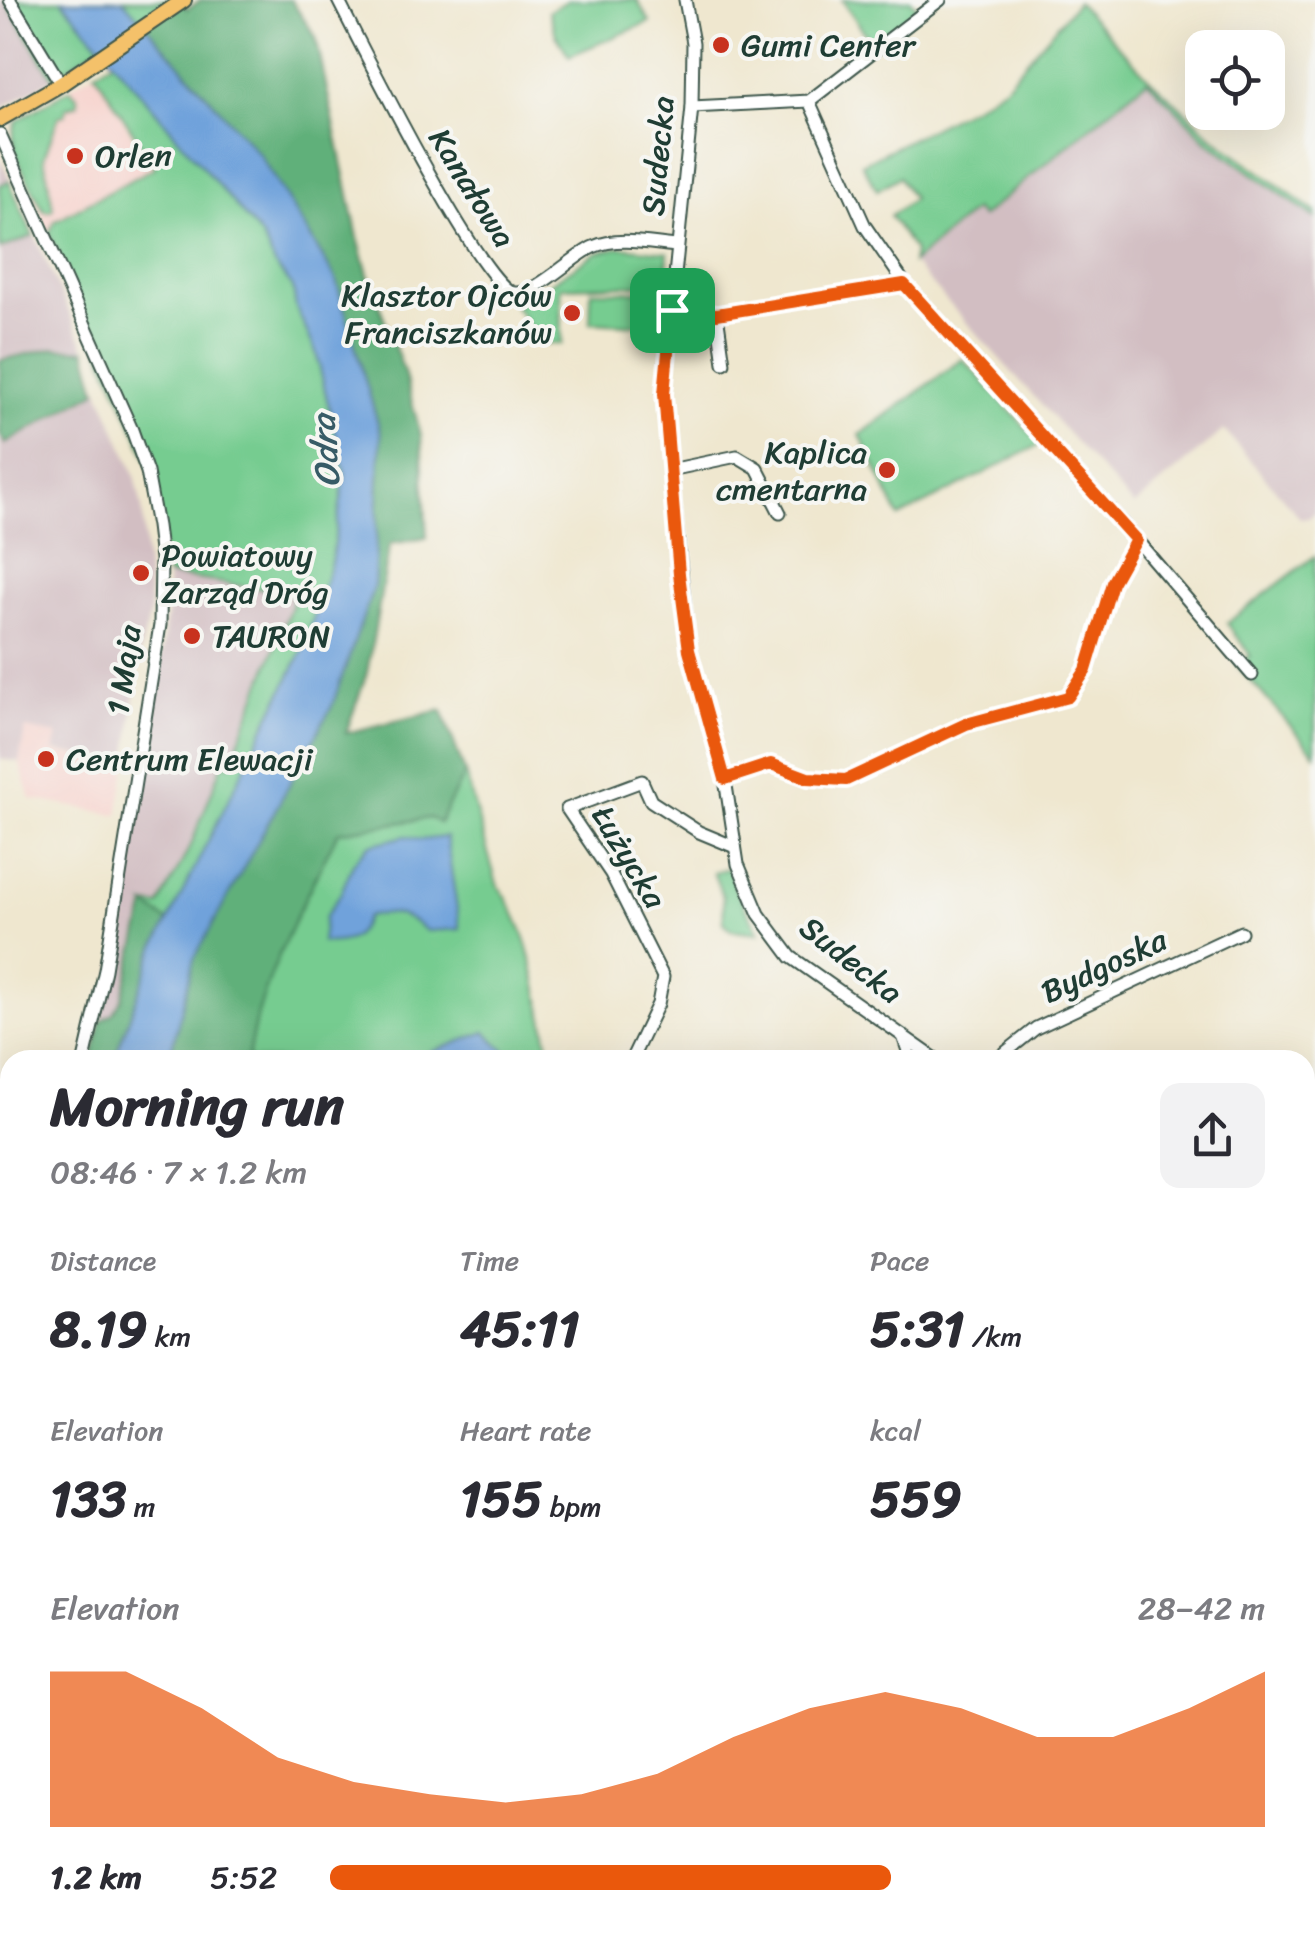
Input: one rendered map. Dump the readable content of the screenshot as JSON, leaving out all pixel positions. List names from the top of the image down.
{
  "streets": {
    "street": [
      "Sudecka",
      "Kanałowa",
      "1 Maja",
      "Łużycka",
      "Bydgoska"
    ]
  },
  "crossings": [
    ["Sudecka", "Kanałowa"],
    ["Sudecka", "Łużycka"]
  ],
  "water": ["Odra"],
  "places": [
    "Gumi Center",
    "Orlen",
    "Klasztor Ojców Franciszkanów",
    "Kaplica cmentarna",
    "Powiatowy Zarząd Dróg",
    "TAURON",
    "Centrum Elewacji"
  ],
  "page": {
    "heading": ["Morning run", "08:46 · 7 × 1.2 km"],
    "stats": [
      ["Distance", "8.19 km"],
      ["Time", "45:11"],
      ["Pace", "5:31 /km"],
      ["Elevation", "133 m"],
      ["Heart rate", "155 bpm"],
      ["kcal", "559"]
    ],
    "chart": ["Elevation", "28–42 m"],
    "list": [
      {
        "name": "1.2 km",
        "note": "5:52"
      }
    ]
  }
}
